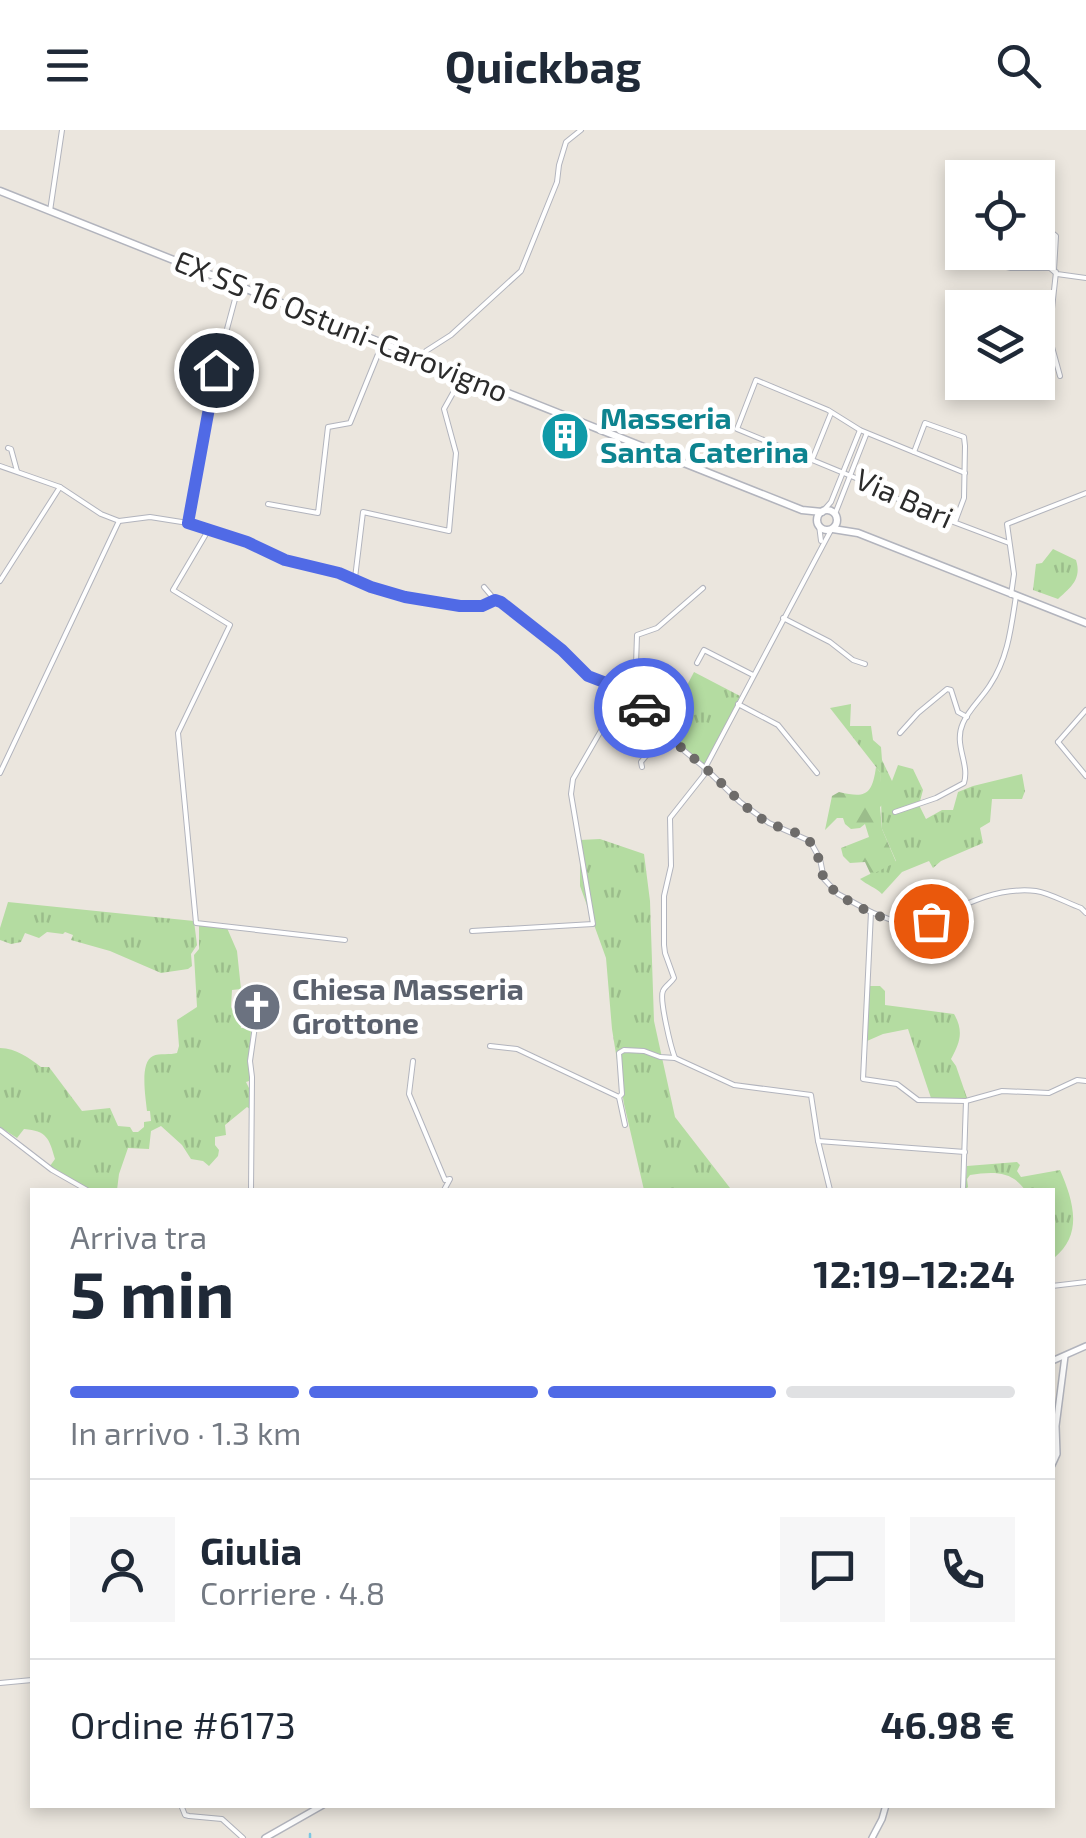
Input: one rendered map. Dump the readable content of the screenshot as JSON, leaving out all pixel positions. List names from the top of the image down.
{
  "streets": {
    "main road": ["EX SS 16 Ostuni-Carovigno"],
    "street": ["Via Bari"]
  },
  "places": {
    "building": ["Masseria Santa Caterina"],
    "church": ["Chiesa Masseria Grottone"]
  },
  "page": {
    "header": "Quickbag",
    "heading": ["5 min", "Arriva tra", "12:19–12:24"],
    "panel": [
      "Giulia",
      "Corriere · 4.8",
      "Ordine #6173",
      "46.98 €"
    ],
    "bar": "In arrivo · 1.3 km"
  }
}
